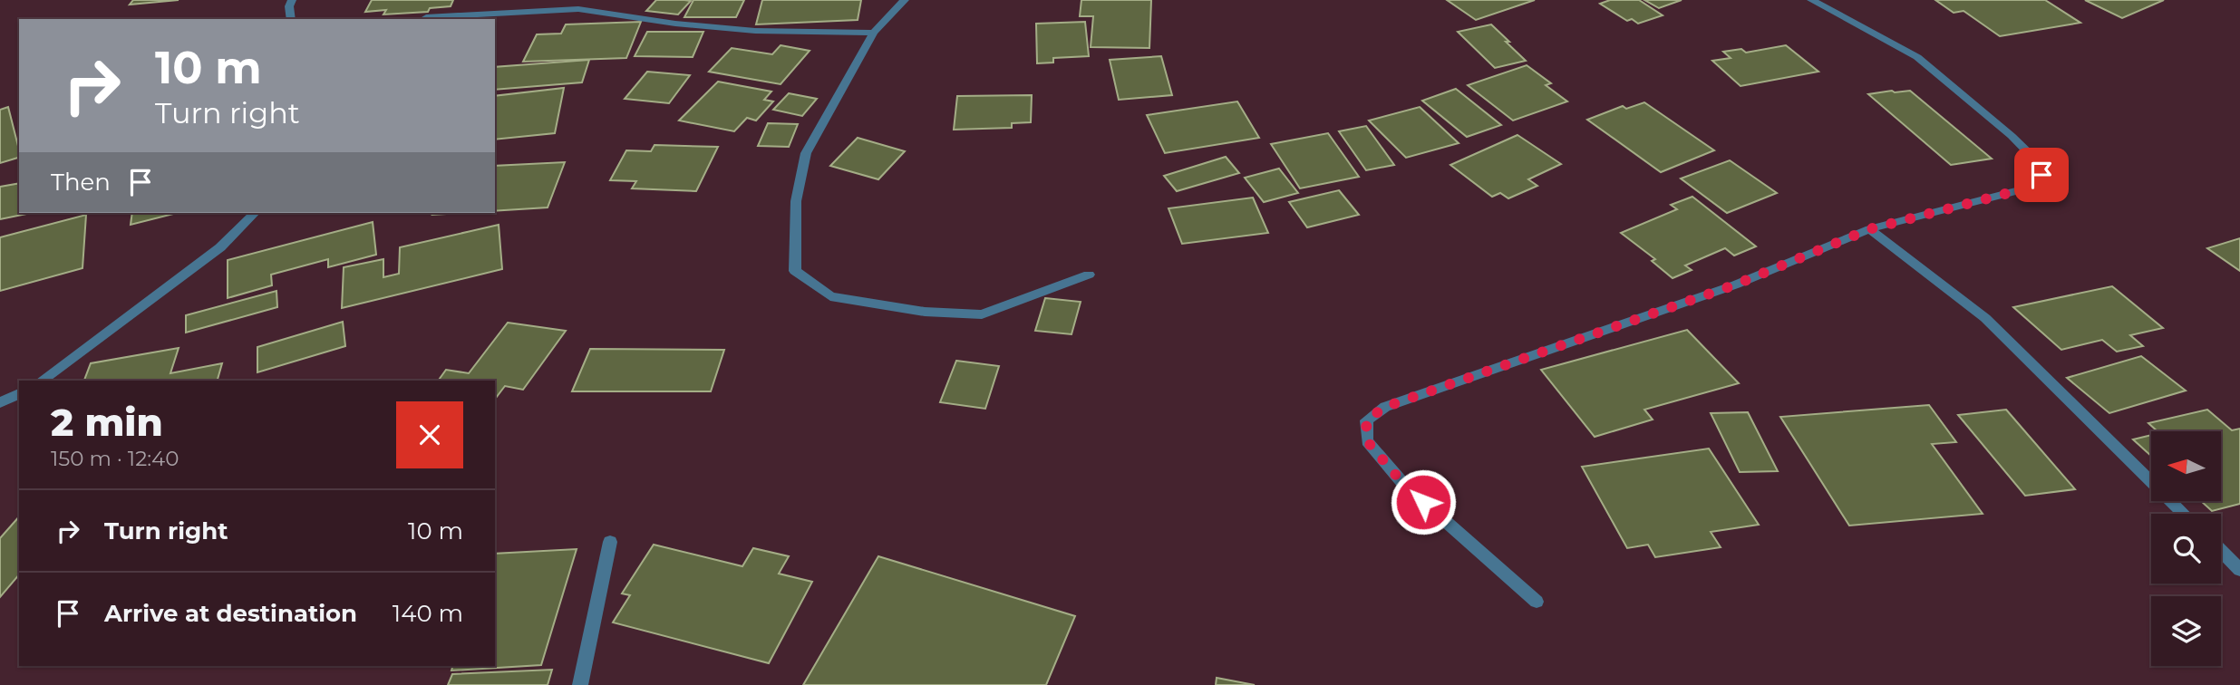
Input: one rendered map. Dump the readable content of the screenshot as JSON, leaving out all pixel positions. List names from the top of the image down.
{
  "north": "left",
  "page": {
    "turn": ["10 m", "Turn right"],
    "then": "Then",
    "heading": ["2 min", "150 m · 12:40"],
    "list": [
      {
        "name": "Turn right",
        "value": "10 m"
      },
      {
        "name": "Arrive at destination",
        "value": "140 m"
      }
    ]
  }
}
